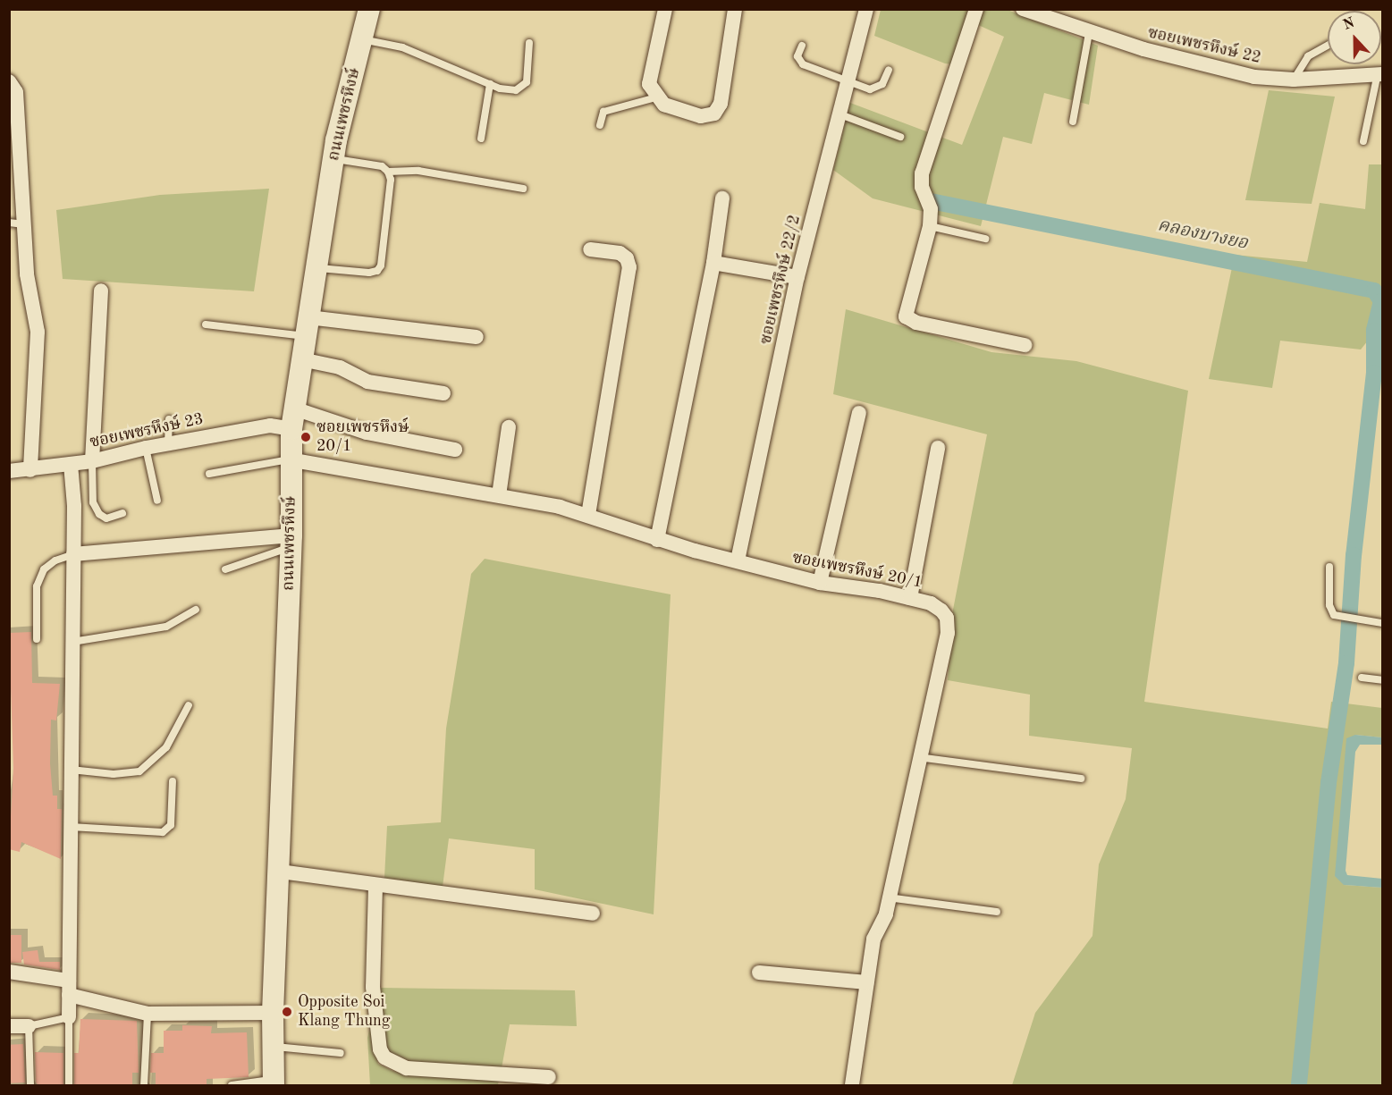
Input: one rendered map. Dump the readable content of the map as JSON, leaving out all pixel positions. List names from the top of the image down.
{
  "streets": {
    "main road": ["ถนนเพชรหึงษ์"],
    "street": [
      "ซอยเพชรหึงษ์ 22",
      "ซอยเพชรหึงษ์ 22/2",
      "ซอยเพชรหึงษ์ 23",
      "ซอยเพชรหึงษ์ 20/1"
    ]
  },
  "crossings": [
    ["ถนนเพชรหึงษ์", "ซอยเพชรหึงษ์ 23"],
    ["ถนนเพชรหึงษ์", "ซอยเพชรหึงษ์ 20/1"],
    ["ซอยเพชรหึงษ์ 22/2", "ซอยเพชรหึงษ์ 20/1"]
  ],
  "water": ["คลองบางยอ"],
  "places": ["ซอยเพชรหึงษ์ 20/1", "Opposite Soi Klang Thung"],
  "north": "top"
}
